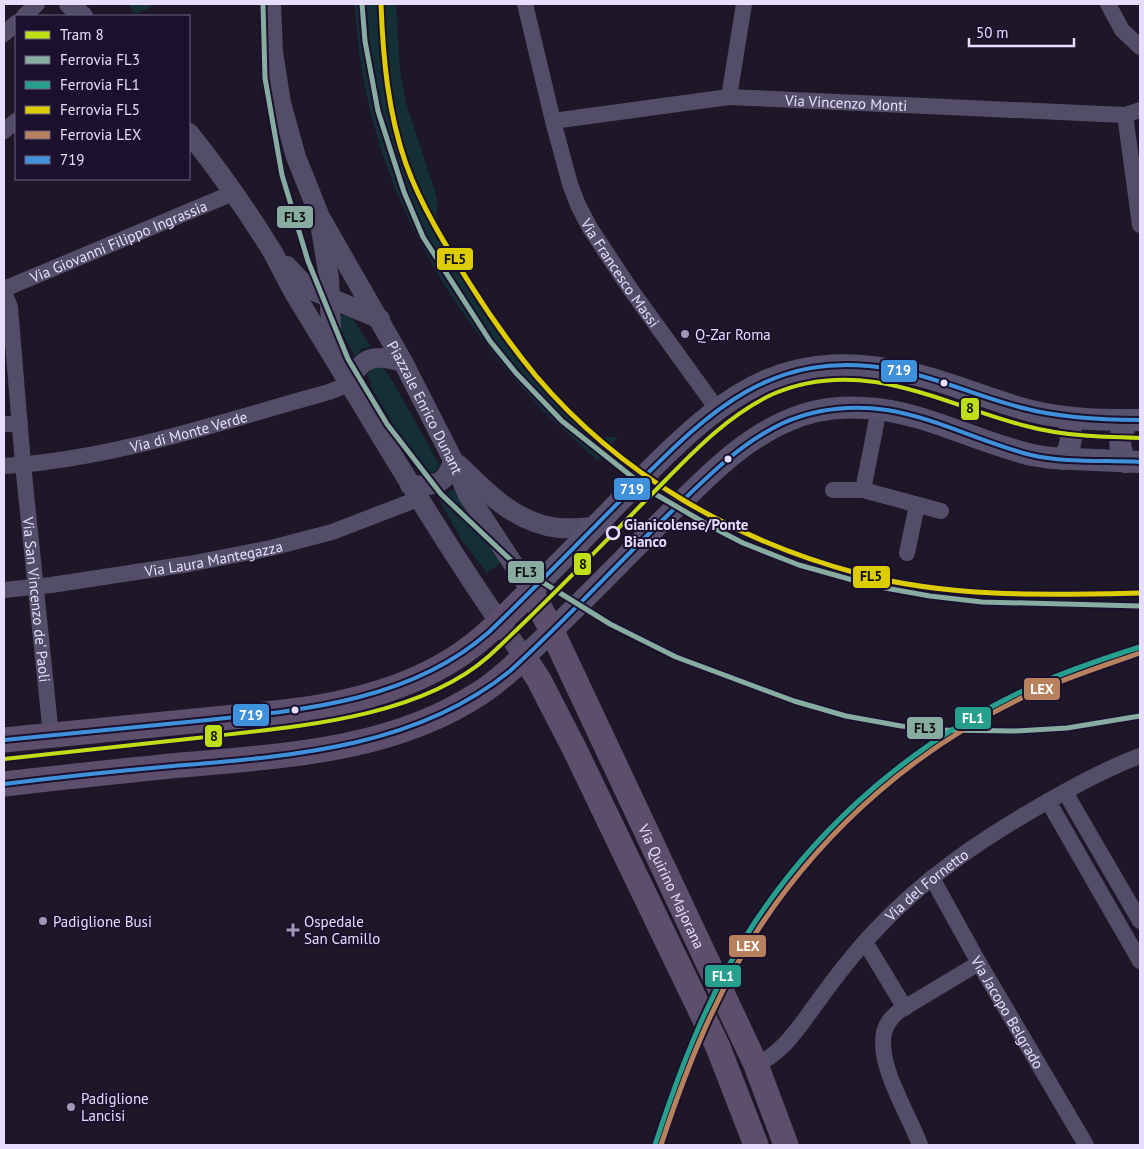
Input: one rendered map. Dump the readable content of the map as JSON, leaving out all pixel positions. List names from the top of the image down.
{
  "streets": {
    "main road": ["Piazzale Enrico Dunant", "Via Quirino Majorana"],
    "street": [
      "Via Vincenzo Monti",
      "Via Giovanni Filippo Ingrassia",
      "Via Francesco Massi",
      "Via di Monte Verde",
      "Via Laura Mantegazza",
      "Via San Vincenzo de' Paoli",
      "Via del Fornetto",
      "Via Jacopo Belgrado"
    ]
  },
  "crossings": [
    ["Via Vincenzo Monti", "Via Francesco Massi"],
    ["Via Giovanni Filippo Ingrassia", "Via San Vincenzo de' Paoli"],
    ["Piazzale Enrico Dunant", "Via Quirino Majorana"],
    ["Via di Monte Verde", "Via San Vincenzo de' Paoli"],
    ["Via Laura Mantegazza", "Via San Vincenzo de' Paoli"],
    ["Via del Fornetto", "Via Quirino Majorana"],
    ["Via del Fornetto", "Via Jacopo Belgrado"]
  ],
  "places": {
    "other": [
      "Q-Zar Roma",
      "Gianicolense/Ponte Bianco",
      "Padiglione Busi",
      "Padiglione Lancisi"
    ],
    "health": ["Ospedale San Camillo"]
  },
  "lines": [
    "rail line FL3",
    "rail line FL5",
    "transit line 719",
    "tram line 8",
    "rail line FL1",
    "rail line LEX"
  ],
  "legend": [
    "Tram 8",
    "Ferrovia FL3",
    "Ferrovia FL1",
    "Ferrovia FL5",
    "Ferrovia LEX",
    "719"
  ],
  "scale_bar": "50 m"
}
